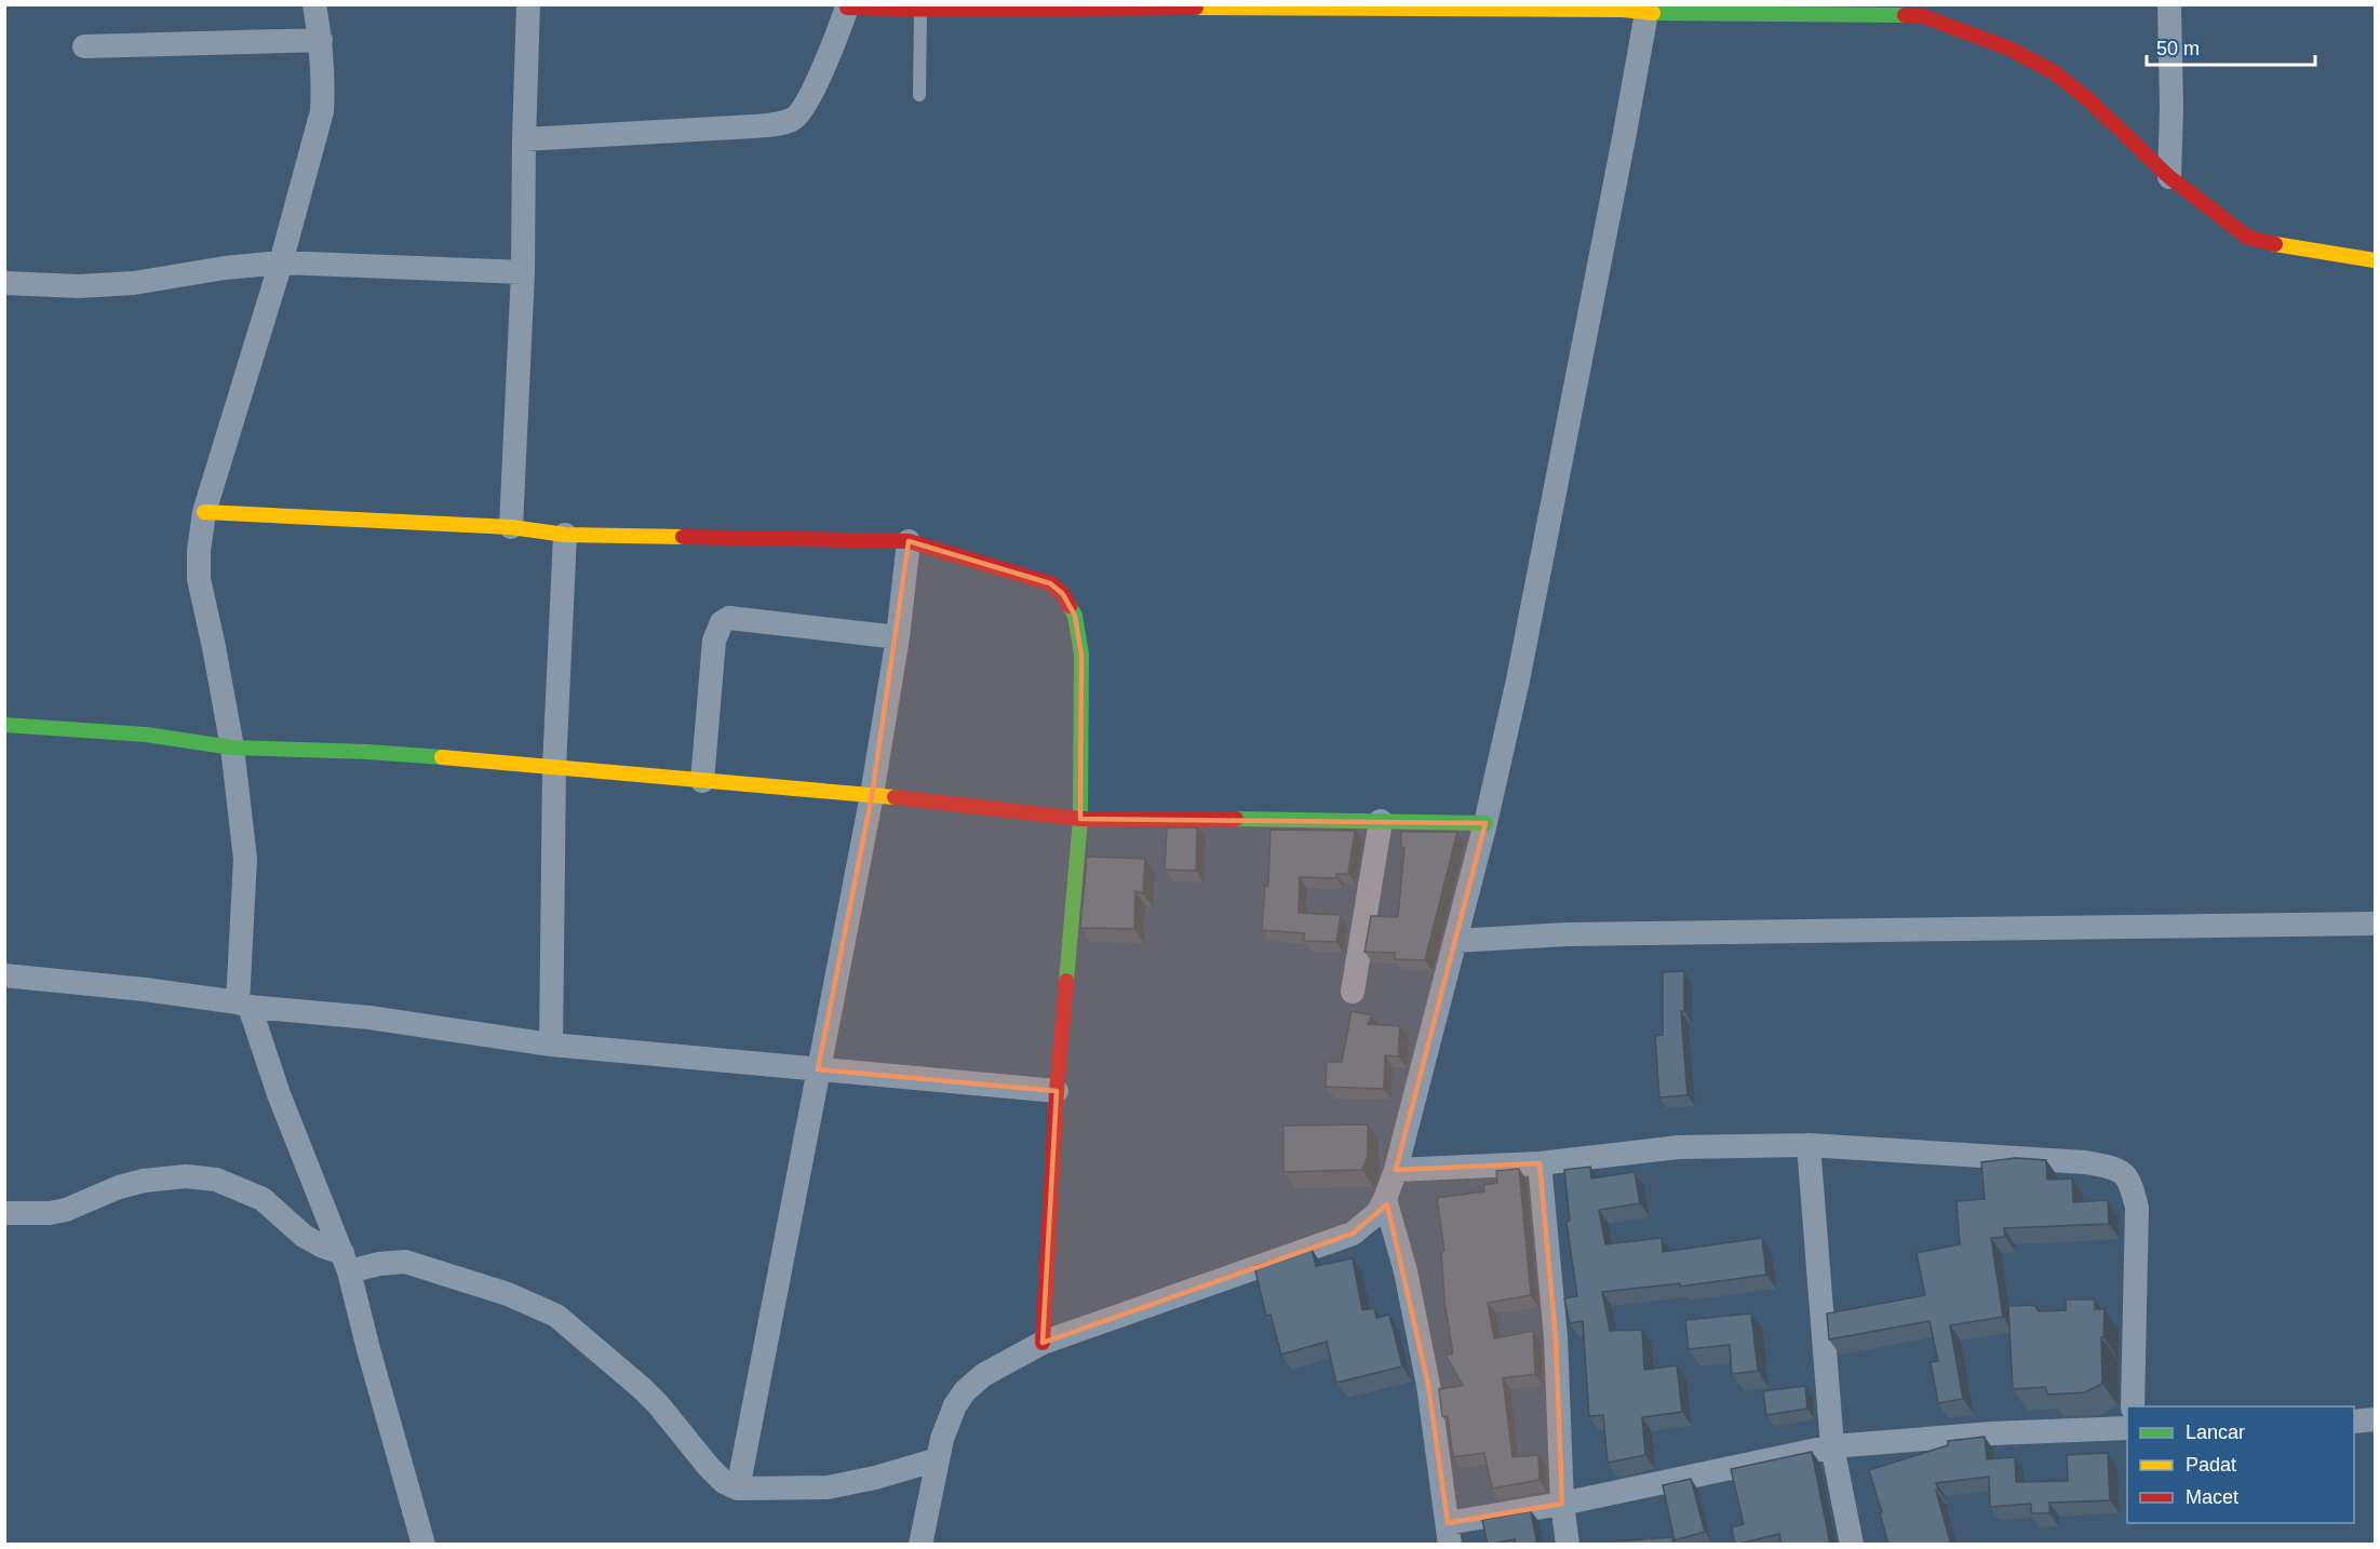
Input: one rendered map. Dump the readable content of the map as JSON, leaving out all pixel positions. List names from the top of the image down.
{
  "legend": ["Lancar", "Padat", "Macet"],
  "scale_bar": "50 m"
}
